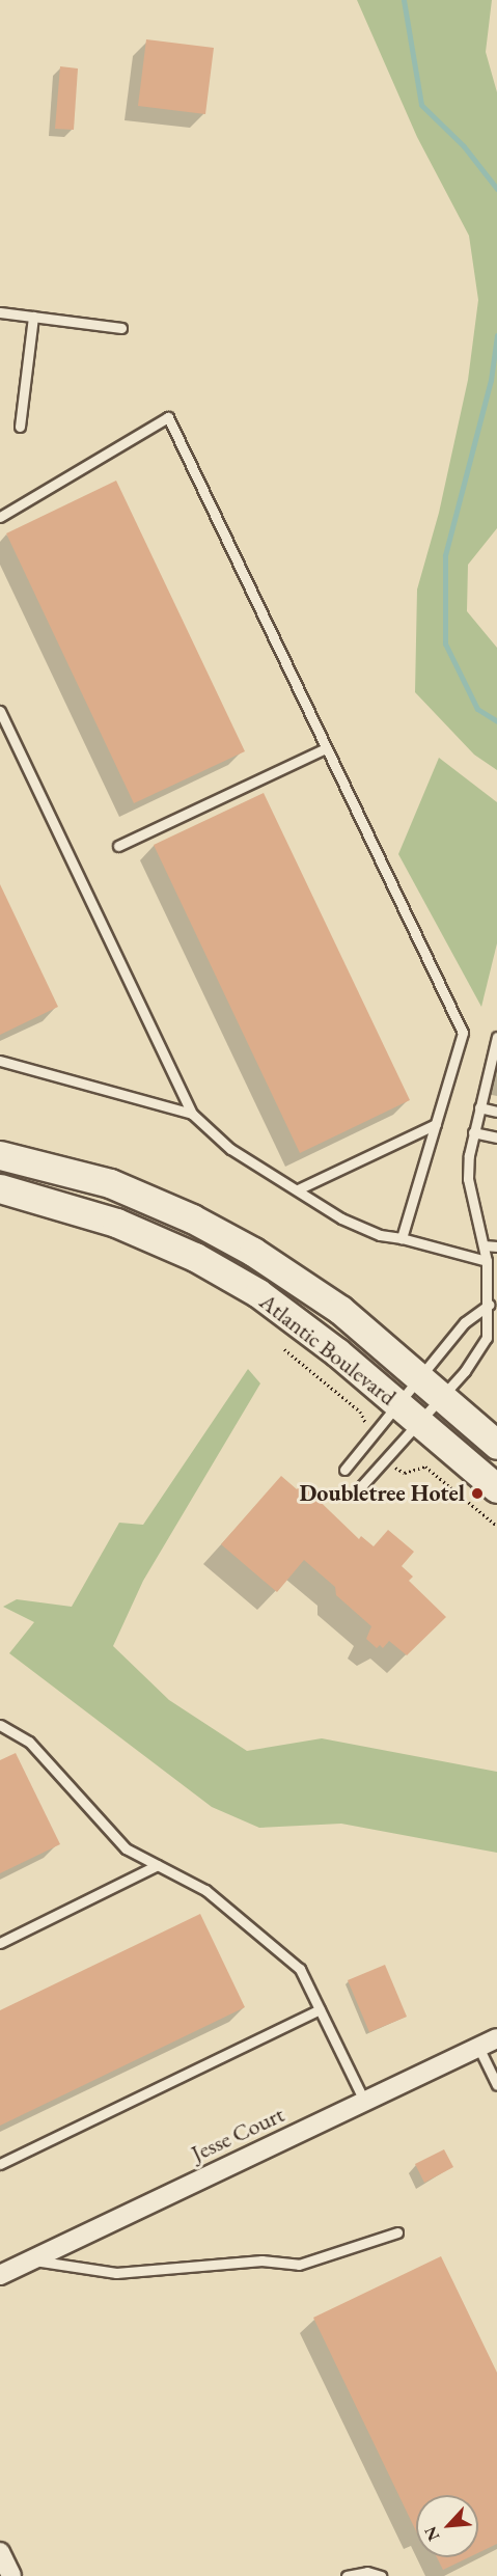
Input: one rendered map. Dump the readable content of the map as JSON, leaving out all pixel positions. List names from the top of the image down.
{
  "streets": {
    "main road": ["Atlantic Boulevard"],
    "street": ["Jesse Court"]
  },
  "places": ["Doubletree Hotel"],
  "north": "bottom left"
}
